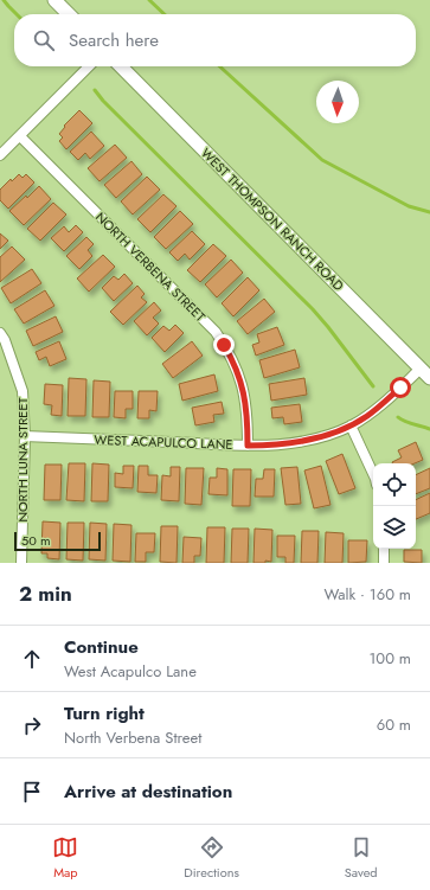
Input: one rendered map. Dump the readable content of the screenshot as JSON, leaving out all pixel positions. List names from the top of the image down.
{
  "streets": {
    "main road": ["WEST THOMPSON RANCH ROAD"],
    "street": ["NORTH VERBENA STREET", "WEST ACAPULCO LANE", "NORTH LUNA STREET"]
  },
  "crossings": [
    ["WEST THOMPSON RANCH ROAD", "WEST ACAPULCO LANE"],
    ["NORTH VERBENA STREET", "WEST ACAPULCO LANE"],
    ["WEST ACAPULCO LANE", "NORTH LUNA STREET"]
  ],
  "scale_bar": "50 m",
  "north": "bottom",
  "page": {
    "search": "Search here",
    "scale": "50 m",
    "heading": ["2 min", "Walk · 160 m"],
    "list": [
      ["Continue", "West Acapulco Lane", "100 m"],
      ["Turn right", "North Verbena Street", "60 m"],
      "Arrive at destination"
    ],
    "nav": ["Map", "Directions", "Saved"]
  }
}
